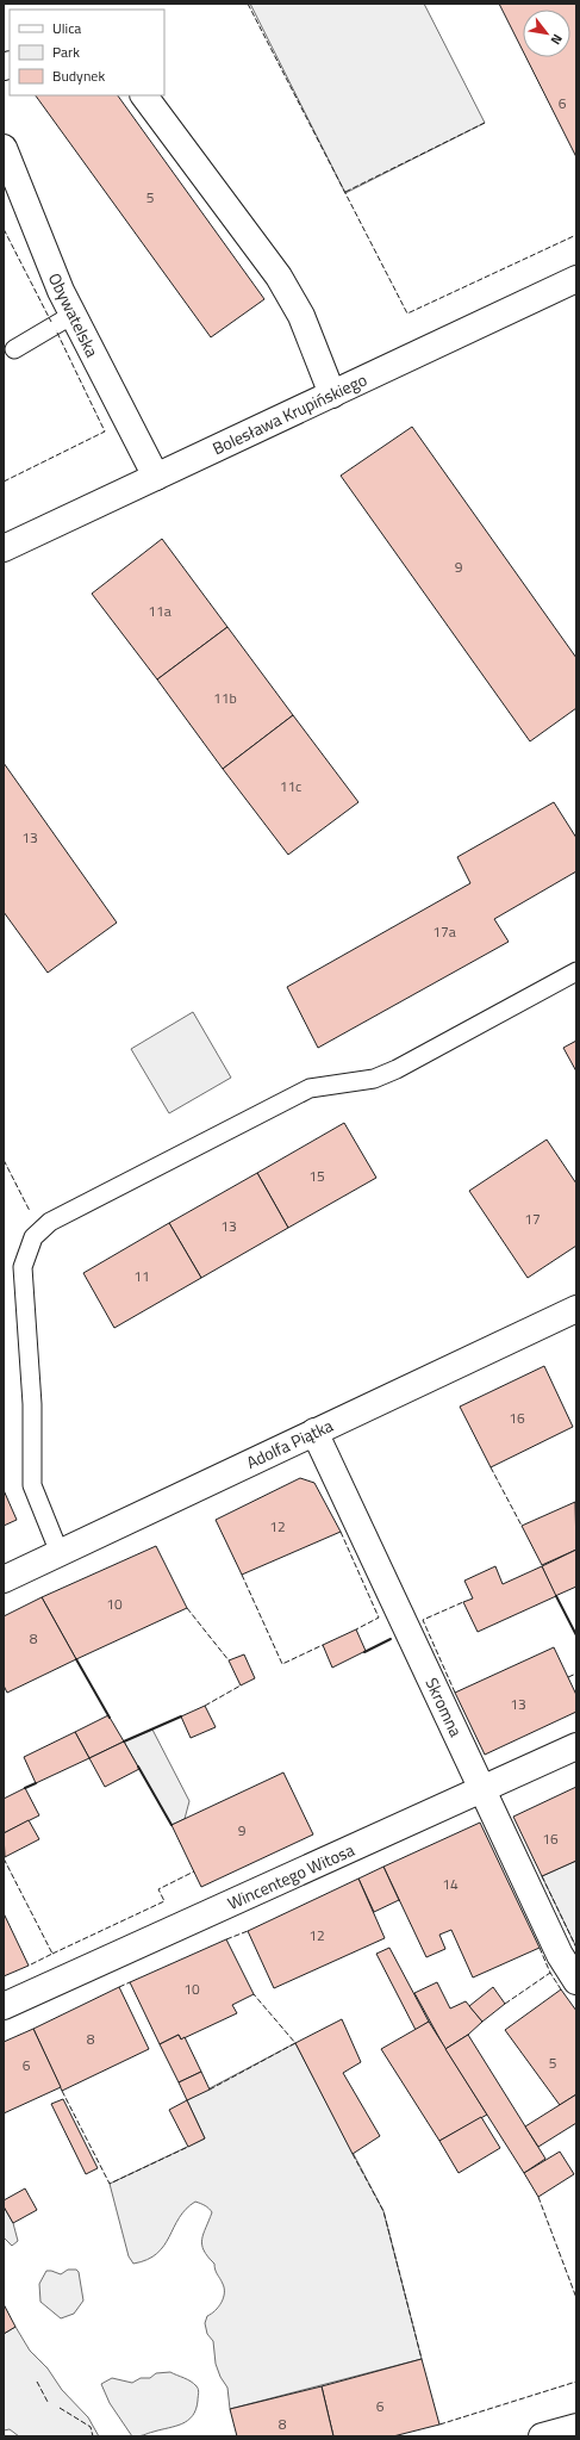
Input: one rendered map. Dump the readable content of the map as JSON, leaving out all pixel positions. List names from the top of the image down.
{
  "streets": {
    "street": [
      "Obywatelska",
      "Bolesława Krupińskiego",
      "Adolfa Piątka",
      "Skromna",
      "Wincentego Witosa"
    ]
  },
  "crossings": [
    ["Obywatelska", "Bolesława Krupińskiego"],
    ["Adolfa Piątka", "Skromna"],
    ["Skromna", "Wincentego Witosa"]
  ],
  "house_numbers": [
    "6",
    "5",
    "9",
    "11a",
    "11b",
    "11c",
    "13",
    "17a",
    "15",
    "17",
    "13",
    "11",
    "16",
    "12",
    "10",
    "8",
    "13",
    "9",
    "16",
    "14",
    "12",
    "10",
    "8",
    "5",
    "6",
    "6",
    "8"
  ],
  "legend": ["Ulica", "Park", "Budynek"],
  "north": "bottom right"
}
